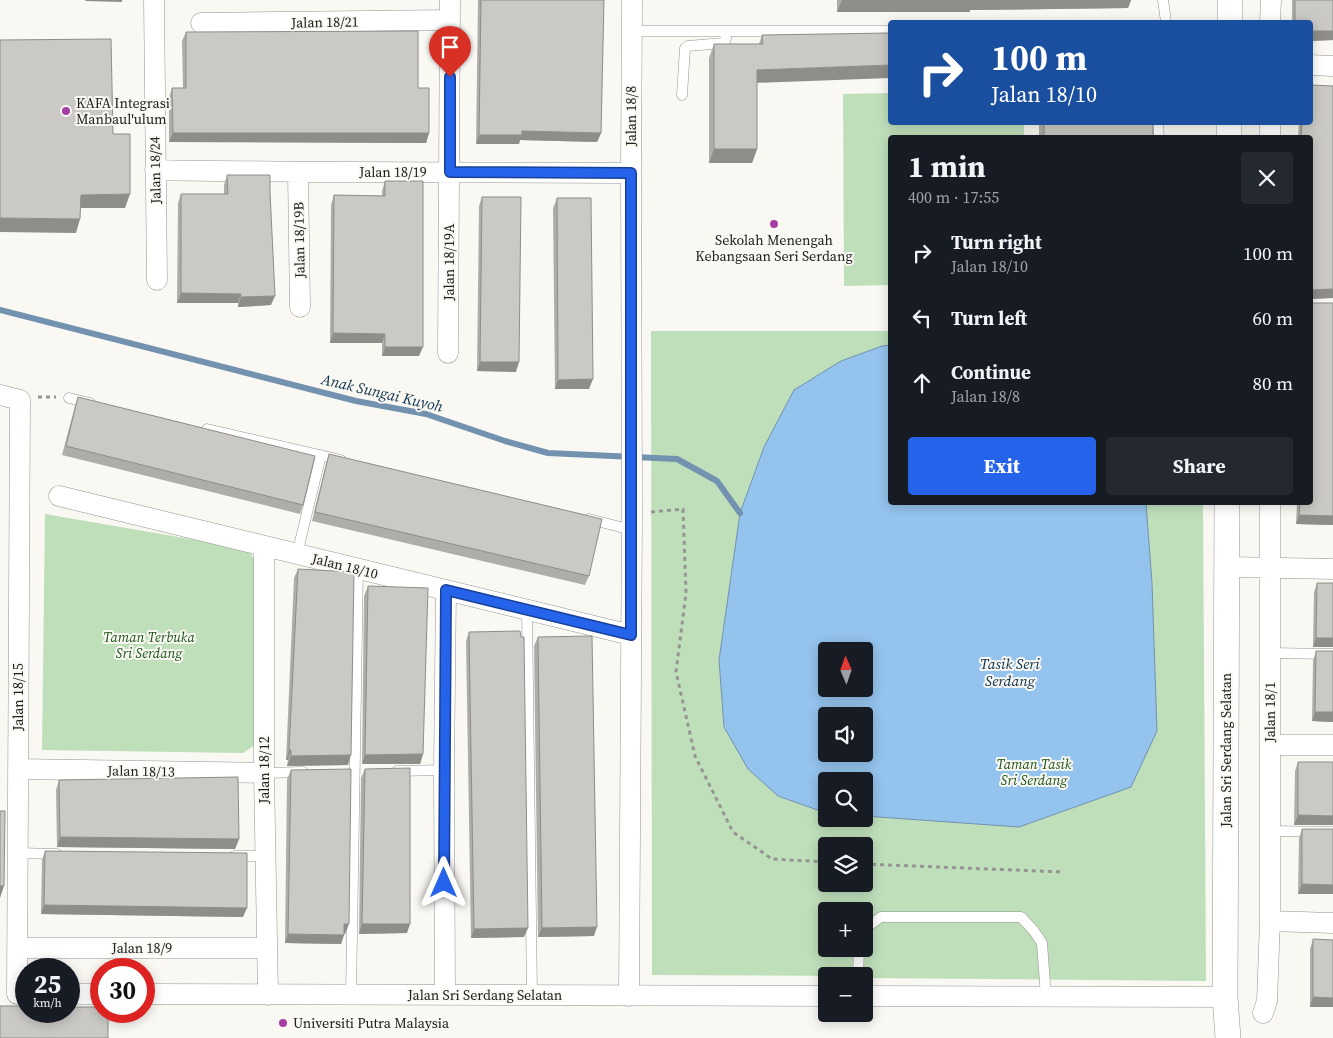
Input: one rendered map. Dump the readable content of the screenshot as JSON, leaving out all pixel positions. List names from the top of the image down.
{
  "streets": {
    "street": [
      "Jalan 18/21",
      "Jalan 18/8",
      "Jalan 18/24",
      "Jalan 18/19",
      "Jalan 18/19B",
      "Jalan 18/19A",
      "Jalan 18/10",
      "Jalan 18/15",
      "Jalan 18/1",
      "Jalan Sri Serdang Selatan",
      "Jalan 18/12",
      "Jalan 18/13",
      "Jalan 18/9"
    ]
  },
  "crossings": [
    ["Jalan 18/21", "Jalan 18/19A"],
    ["Jalan 18/8", "Jalan 18/19"],
    ["Jalan 18/8", "Jalan 18/10"],
    ["Jalan 18/8", "Jalan Sri Serdang Selatan"],
    ["Jalan 18/24", "Jalan 18/19"],
    ["Jalan 18/19", "Jalan 18/19B"],
    ["Jalan 18/19", "Jalan 18/19A"],
    ["Jalan 18/10", "Jalan 18/12"],
    ["Jalan 18/15", "Jalan 18/13"],
    ["Jalan 18/15", "Jalan 18/9"],
    ["Jalan Sri Serdang Selatan", "Jalan 18/12"],
    ["Jalan 18/12", "Jalan 18/13"],
    ["Jalan 18/12", "Jalan 18/9"]
  ],
  "water": ["Anak Sungai Kuyoh", "Tasik Seri Serdang"],
  "parks": ["Taman Terbuka Sri Serdang", "Taman Tasik Sri Serdang"],
  "places": ["KAFA Integrasi Manbaul'ulum", "Sekolah Menengah Kebangsaan Seri Serdang", "Universiti Putra Malaysia"],
  "north": "top",
  "page": {
    "turn": ["100 m", "Jalan 18/10"],
    "heading": ["1 min", "400 m · 17:55"],
    "list": [
      {
        "name": "Turn right",
        "note": "Jalan 18/10",
        "value": "100 m"
      },
      {
        "name": "Turn left",
        "value": "60 m"
      },
      {
        "name": "Continue",
        "note": "Jalan 18/8",
        "value": "80 m"
      }
    ],
    "buttons": ["Exit", "Share"],
    "map_buttons": ["+", "−"],
    "speed": "25 km/h",
    "limit": "30"
  }
}
